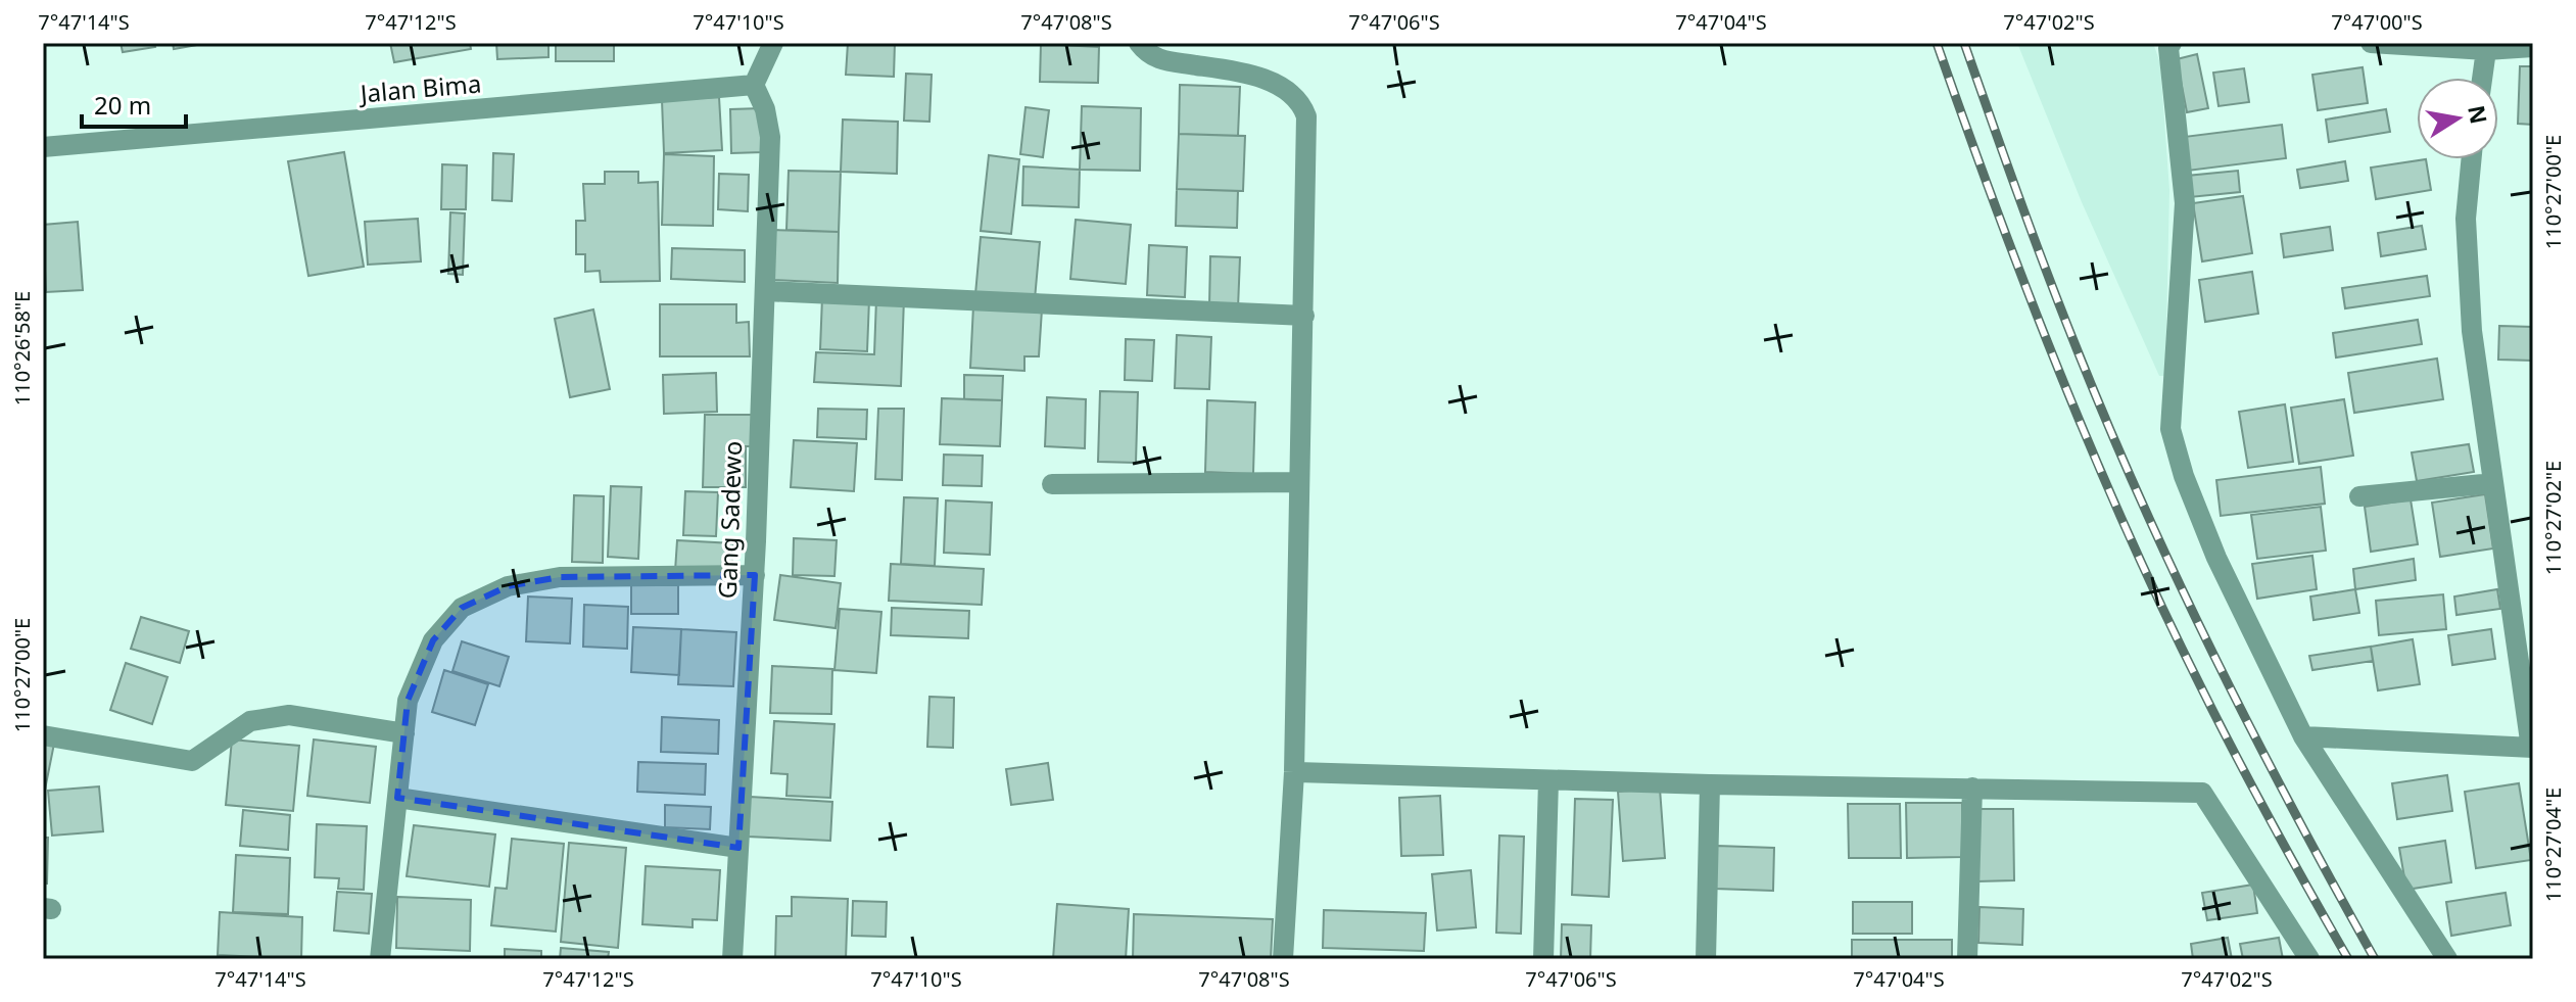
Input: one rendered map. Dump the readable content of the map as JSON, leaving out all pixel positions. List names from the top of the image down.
{
  "streets": {
    "street": ["Jalan Bima", "Gang Sadewo"]
  },
  "crossings": [
    ["Jalan Bima", "Gang Sadewo"]
  ],
  "scale_bar": "20 m",
  "north": "right",
  "coordinates": [
    "7°47'14\"S",
    "7°47'12\"S",
    "7°47'10\"S",
    "7°47'08\"S",
    "7°47'06\"S",
    "7°47'04\"S",
    "7°47'02\"S",
    "7°47'00\"S",
    "110°27'00\"E",
    "110°26'58\"E",
    "110°27'02\"E",
    "110°27'04\"E"
  ]
}
